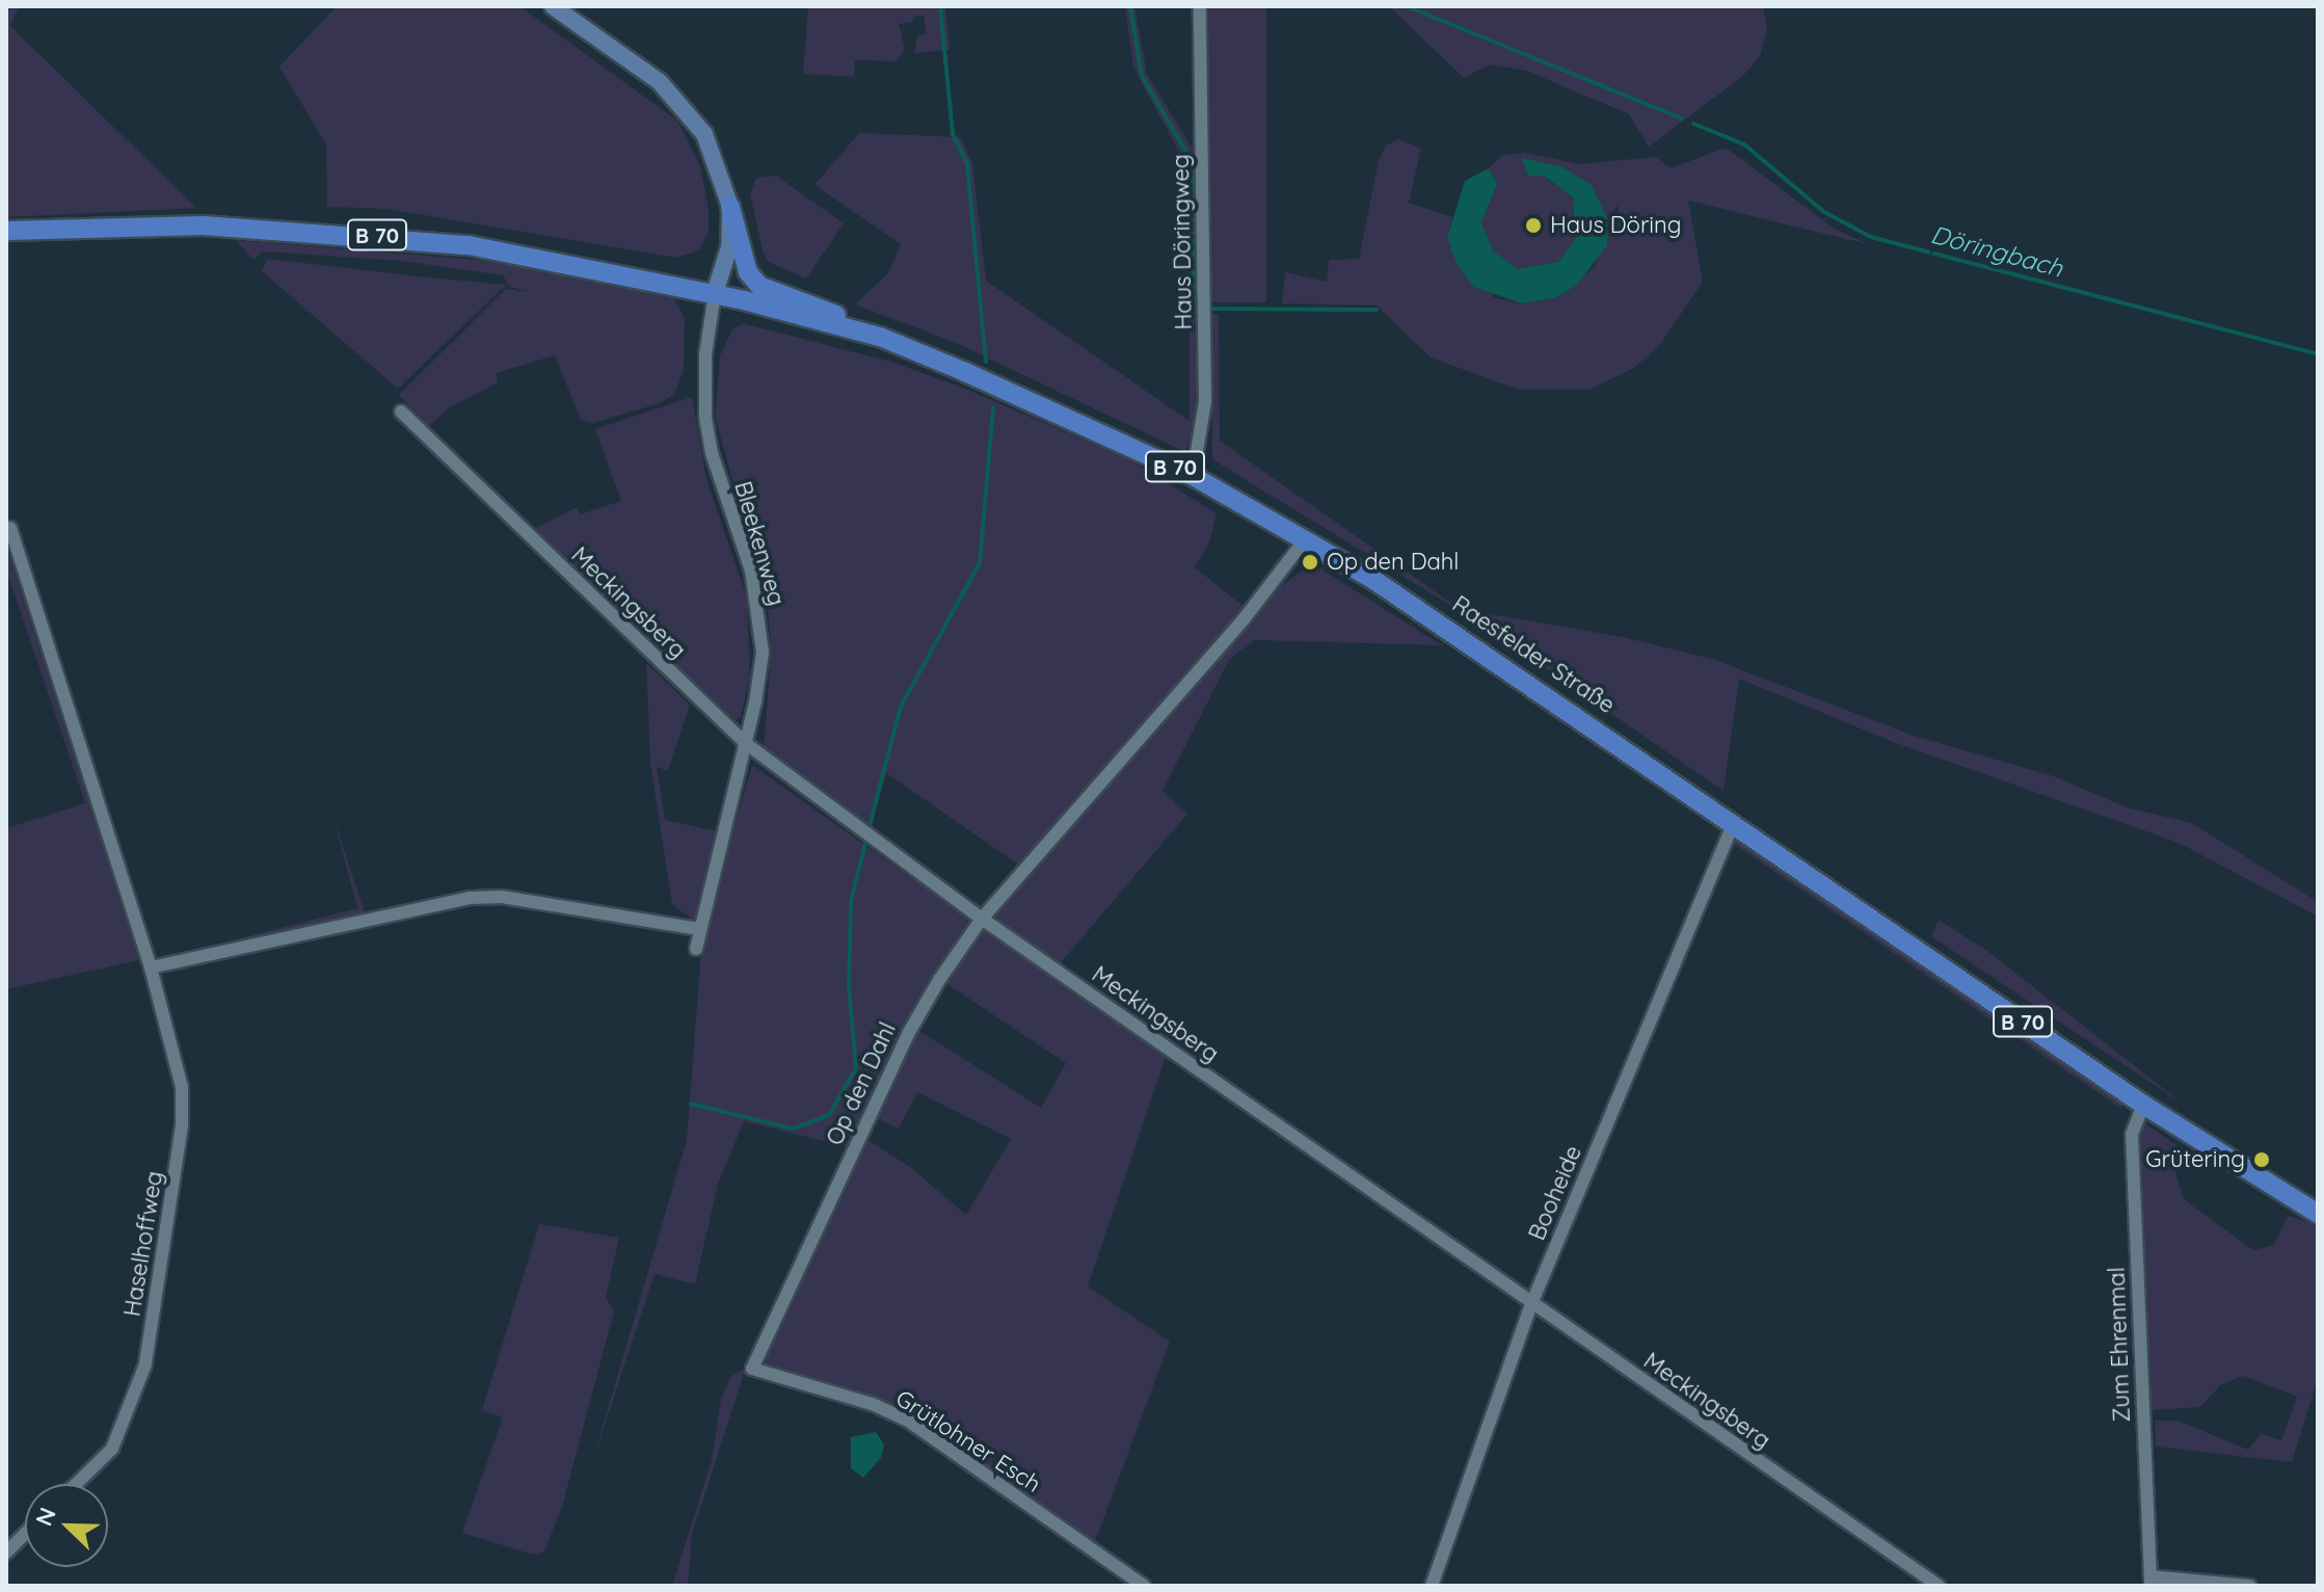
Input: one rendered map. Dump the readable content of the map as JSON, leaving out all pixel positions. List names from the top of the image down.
{
  "streets": {
    "main road": ["B 70", "Raesfelder Straße"],
    "street": [
      "Haus Döringweg",
      "Bleekenweg",
      "Meckingsberg",
      "Op den Dahl",
      "Booheide",
      "Haselhoffweg",
      "Zum Ehrenmal",
      "Grütlohner Esch"
    ]
  },
  "crossings": [
    ["B 70", "Bleekenweg"],
    ["B 70", "Raesfelder Straße"],
    ["Haus Döringweg", "Raesfelder Straße"],
    ["Bleekenweg", "Meckingsberg"],
    ["Bleekenweg", "Raesfelder Straße"],
    ["Meckingsberg", "Op den Dahl"],
    ["Meckingsberg", "Booheide"],
    ["Raesfelder Straße", "Op den Dahl"],
    ["Raesfelder Straße", "Booheide"],
    ["Raesfelder Straße", "Zum Ehrenmal"],
    ["Op den Dahl", "Grütlohner Esch"]
  ],
  "water": ["Döringbach"],
  "places": ["Haus Döring", "Op den Dahl", "Grütering"],
  "north": "top left"
}
